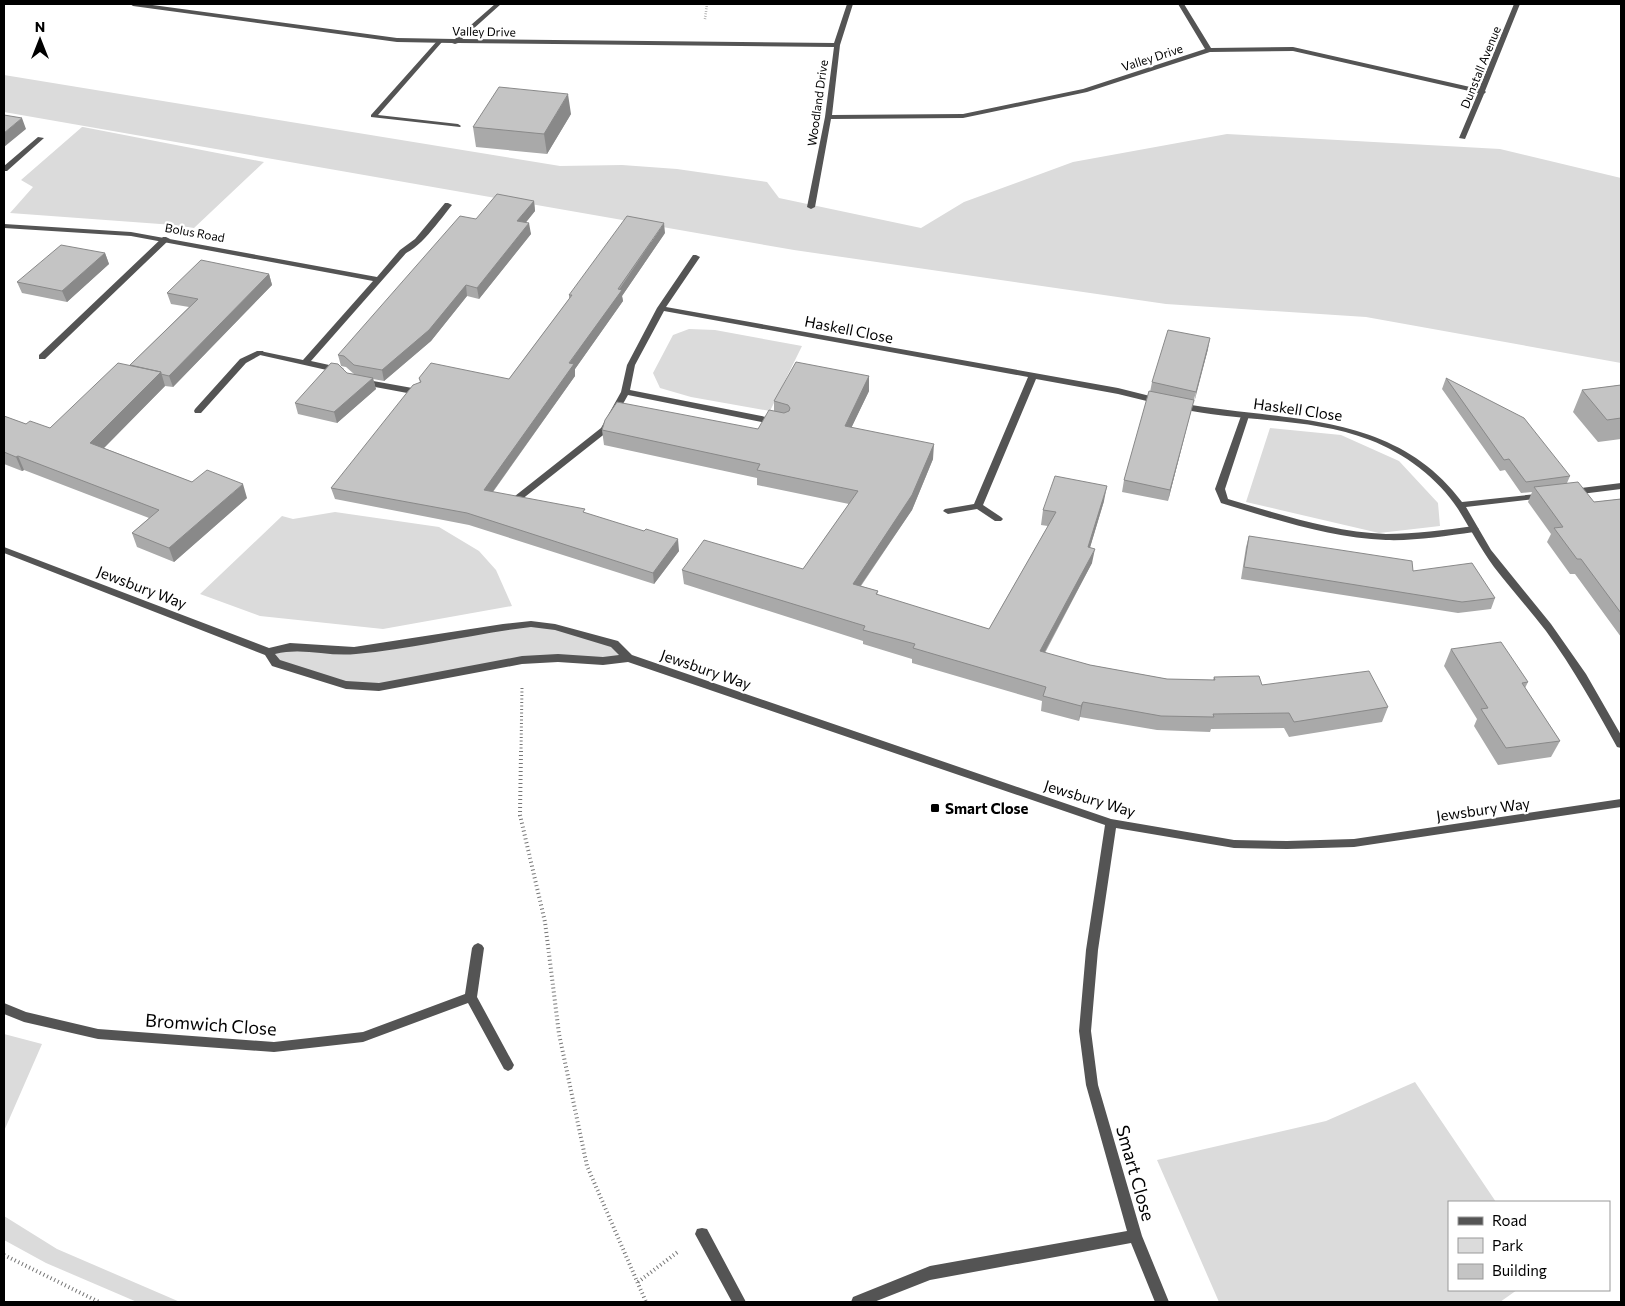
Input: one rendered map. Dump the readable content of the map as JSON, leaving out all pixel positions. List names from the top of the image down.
{
  "streets": {
    "street": [
      "Valley Drive",
      "Dunstall Avenue",
      "Woodland Drive",
      "Bolus Road",
      "Haskell Close",
      "Jewsbury Way",
      "Bromwich Close",
      "Smart Close"
    ]
  },
  "crossings": [
    ["Valley Drive", "Dunstall Avenue"],
    ["Valley Drive", "Woodland Drive"],
    ["Jewsbury Way", "Smart Close"]
  ],
  "places": {
    "transit": ["Smart Close"]
  },
  "legend": ["Road", "Park", "Building"],
  "north": "top"
}
